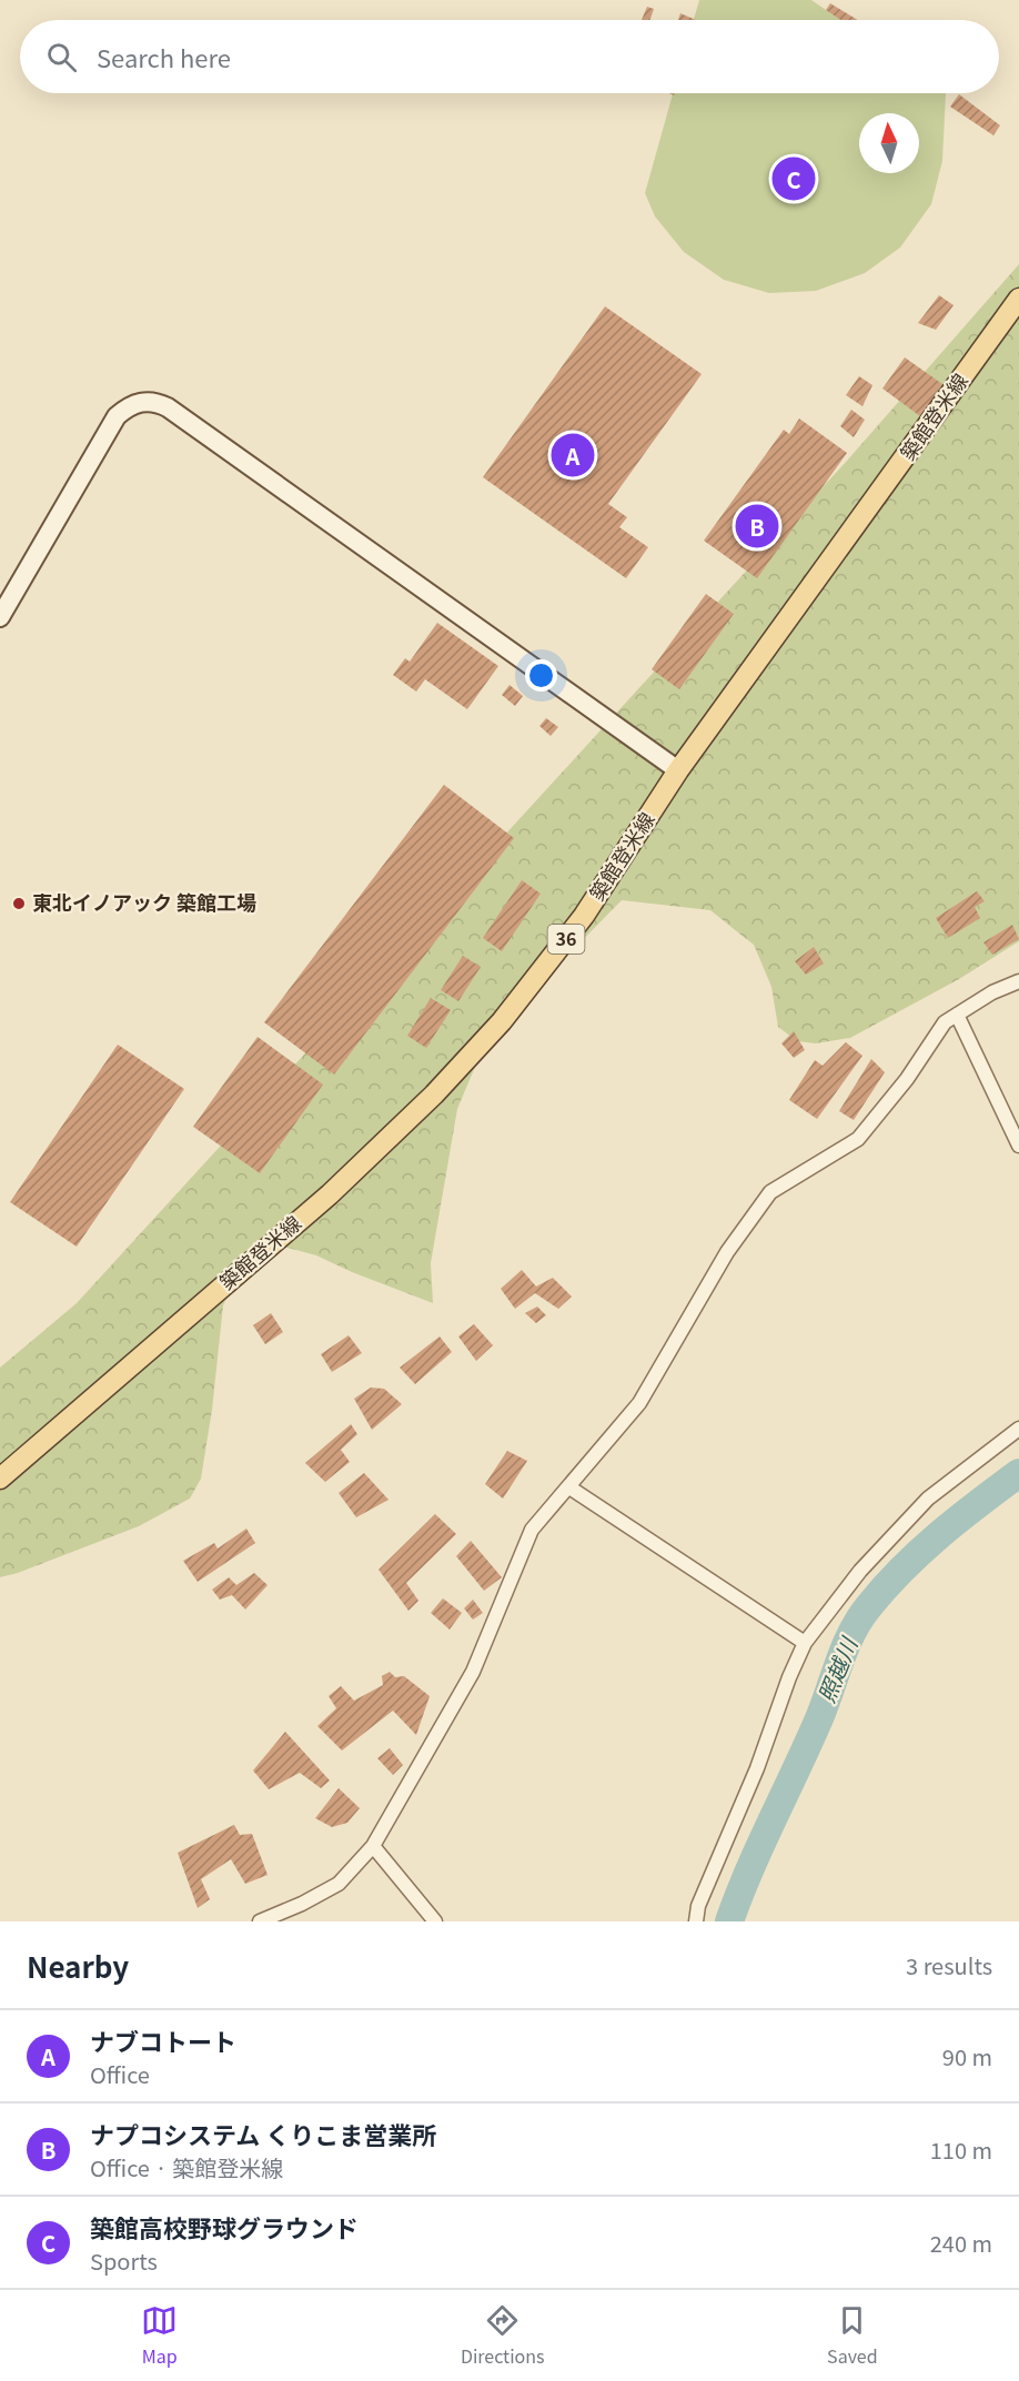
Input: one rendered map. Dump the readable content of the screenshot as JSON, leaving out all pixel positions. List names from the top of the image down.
{
  "streets": {
    "main road": ["築館登米線", "36"]
  },
  "water": ["照越川"],
  "places": ["東北イノアック 築館工場"],
  "north": "top",
  "page": {
    "search": "Search here",
    "pins": ["C", "A", "B"],
    "heading": ["Nearby", "3 results"],
    "list": [
      {
        "mark": "A",
        "name": "ナブコトート",
        "note": "Office",
        "value": "90 m"
      },
      {
        "mark": "B",
        "name": "ナプコシステム くりこま営業所",
        "note": "Office · 築館登米線",
        "value": "110 m"
      },
      {
        "mark": "C",
        "name": "築館高校野球グラウンド",
        "note": "Sports",
        "value": "240 m"
      }
    ],
    "nav": ["Map", "Directions", "Saved"]
  }
}
